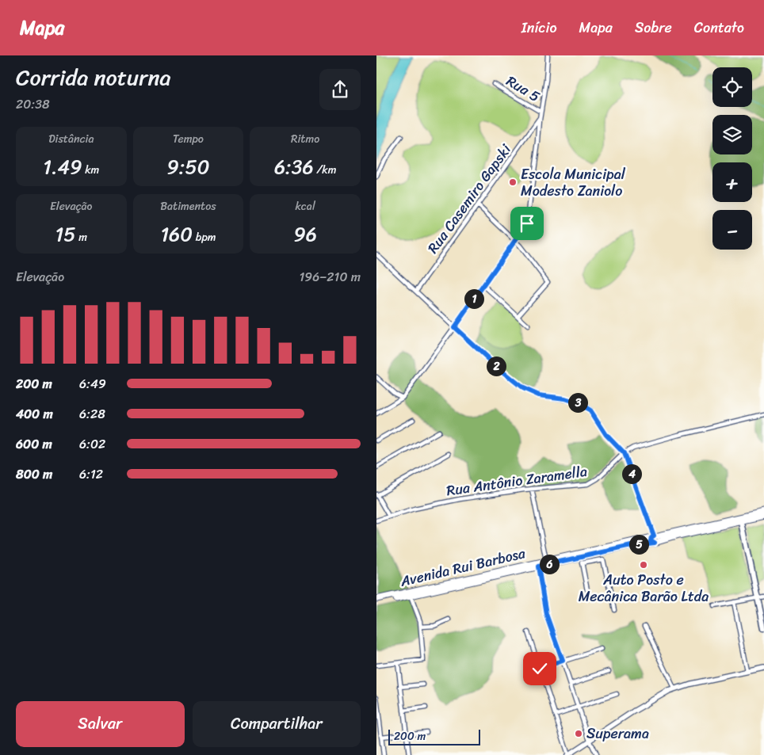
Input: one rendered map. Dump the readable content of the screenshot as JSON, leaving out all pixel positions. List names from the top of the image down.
{
  "streets": {
    "main road": ["Avenida Rui Barbosa"],
    "street": ["Rua 5", "Rua Casemiro Gapski", "Rua Antônio Zaramella"]
  },
  "places": ["Escola Municipal Modesto Zaniolo", "Auto Posto e Mecânica Barão Ltda", "Superama"],
  "scale_bar": "200 m",
  "page": {
    "header": "Mapa",
    "nav": [
      "Início",
      "Mapa",
      "Sobre",
      "Contato"
    ],
    "heading": ["Corrida noturna", "20:38"],
    "map_buttons": ["+", "−"],
    "stats": [
      ["Distância", "1.49 km"],
      ["Tempo", "9:50"],
      ["Ritmo", "6:36 /km"],
      ["Elevação", "15 m"],
      ["Batimentos", "160 bpm"],
      ["kcal", "96"]
    ],
    "chart": ["Elevação", "196–210 m"],
    "pins": [
      "1",
      "2",
      "3",
      "4",
      "5",
      "6"
    ],
    "list": [
      {
        "name": "200 m",
        "note": "6:49"
      },
      {
        "name": "400 m",
        "note": "6:28"
      },
      {
        "name": "600 m",
        "note": "6:02"
      },
      {
        "name": "800 m",
        "note": "6:12"
      }
    ],
    "buttons": ["Salvar", "Compartilhar"],
    "scale": "200 m"
  }
}
